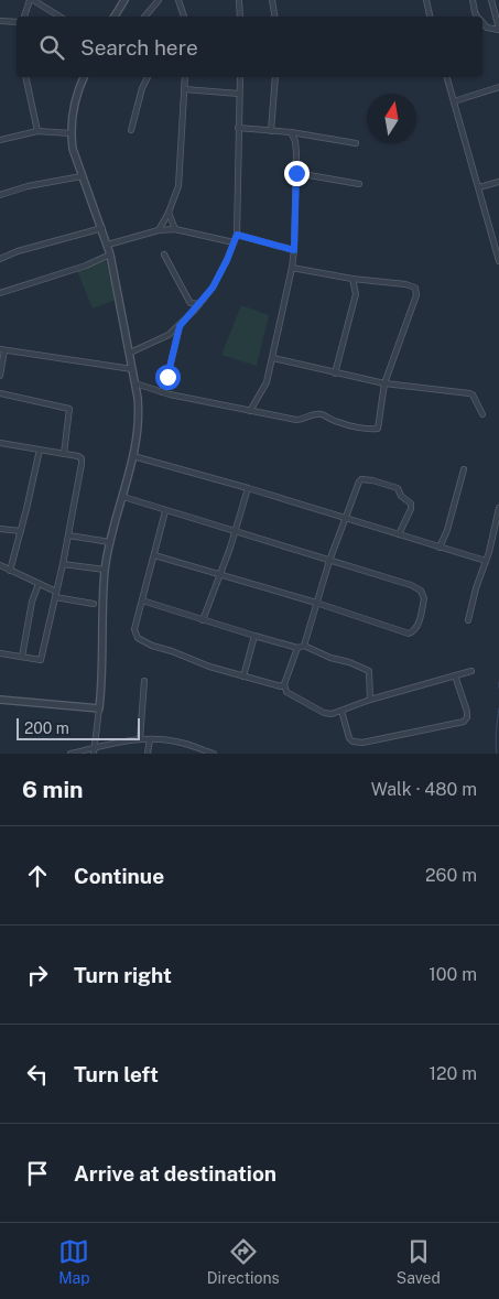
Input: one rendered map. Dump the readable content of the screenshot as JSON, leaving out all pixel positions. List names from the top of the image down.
{
  "scale_bar": "200 m",
  "north": "top",
  "page": {
    "search": "Search here",
    "scale": "200 m",
    "heading": ["6 min", "Walk · 480 m"],
    "list": [
      ["Continue", "260 m"],
      ["Turn right", "100 m"],
      ["Turn left", "120 m"],
      "Arrive at destination"
    ],
    "nav": ["Map", "Directions", "Saved"]
  }
}
